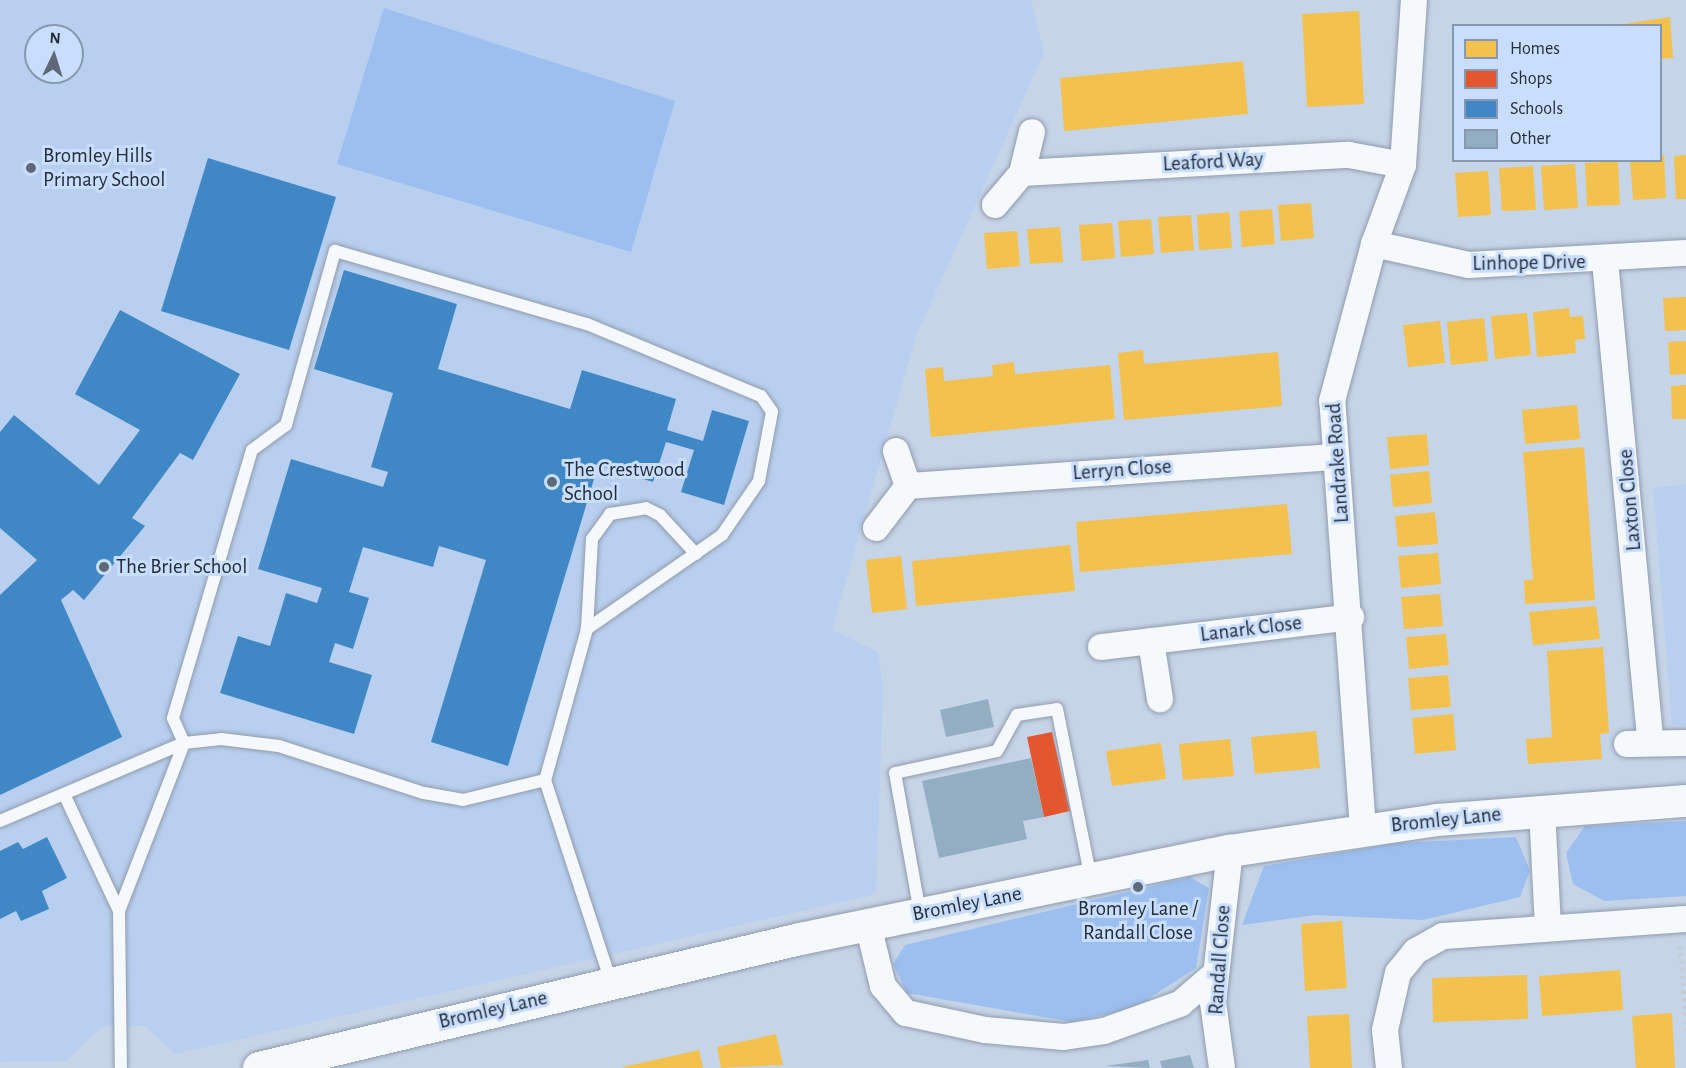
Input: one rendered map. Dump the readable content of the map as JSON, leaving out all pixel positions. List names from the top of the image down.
{
  "streets": {
    "street": [
      "Leaford Way",
      "Linhope Drive",
      "Landrake Road",
      "Lerryn Close",
      "Laxton Close",
      "Lanark Close",
      "Bromley Lane",
      "Randall Close"
    ]
  },
  "crossings": [
    ["Leaford Way", "Landrake Road"],
    ["Linhope Drive", "Landrake Road"],
    ["Linhope Drive", "Laxton Close"],
    ["Landrake Road", "Lerryn Close"],
    ["Landrake Road", "Lanark Close"],
    ["Landrake Road", "Bromley Lane"],
    ["Bromley Lane", "Randall Close"]
  ],
  "places": [
    "Bromley Hills Primary School",
    "The Crestwood School",
    "The Brier School",
    "Bromley Lane / Randall Close"
  ],
  "legend": [
    "Homes",
    "Shops",
    "Schools",
    "Other"
  ],
  "north": "top"
}
